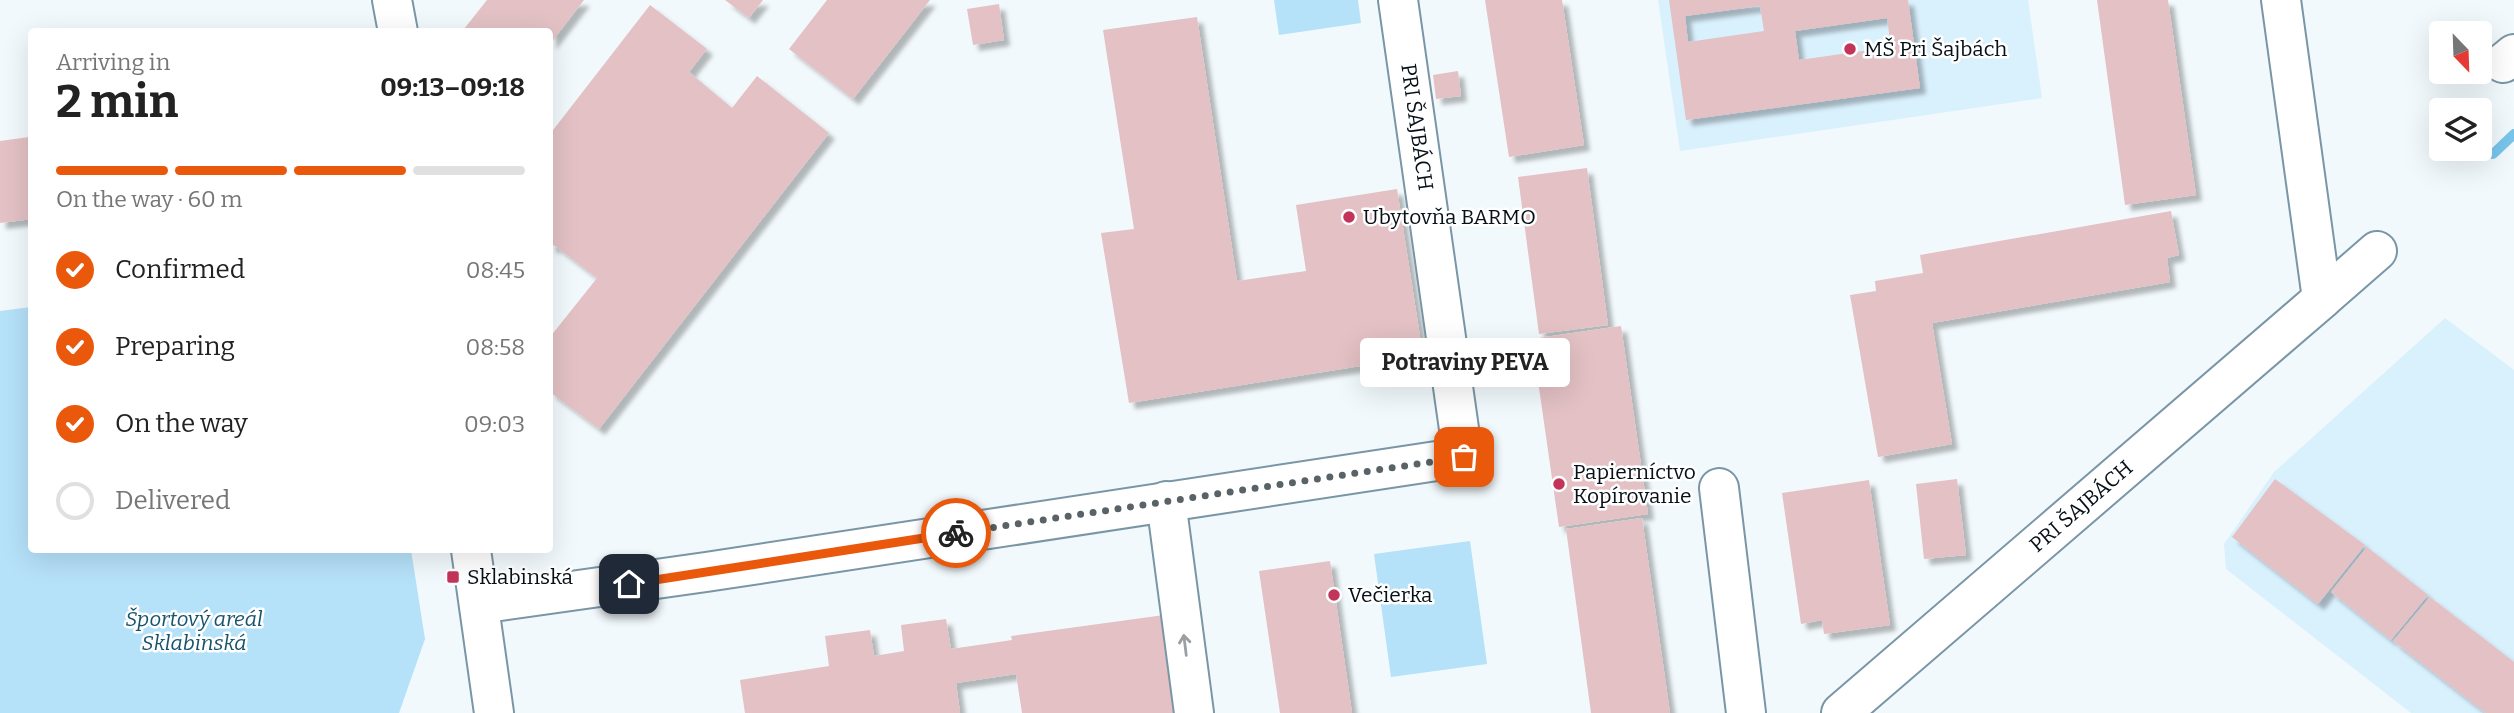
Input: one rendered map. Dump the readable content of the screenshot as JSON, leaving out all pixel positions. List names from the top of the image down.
{
  "streets": {
    "street": ["PRI ŠAJBÁCH"]
  },
  "parks": ["Športový areál Sklabinská"],
  "places": {
    "other": [
      "MŠ Pri Šajbách",
      "Ubytovňa BARMO",
      "Potraviny PEVA",
      "Papierníctvo Kopírovanie",
      "Večierka"
    ],
    "transit": ["Sklabinská"]
  },
  "north": "bottom right",
  "page": {
    "heading": ["2 min", "Arriving in", "09:13–09:18"],
    "bar": "On the way · 60 m",
    "list": [
      ["Confirmed", "08:45"],
      ["Preparing", "08:58"],
      ["On the way", "09:03"],
      "Delivered"
    ],
    "bubble": "Potraviny PEVA"
  }
}
